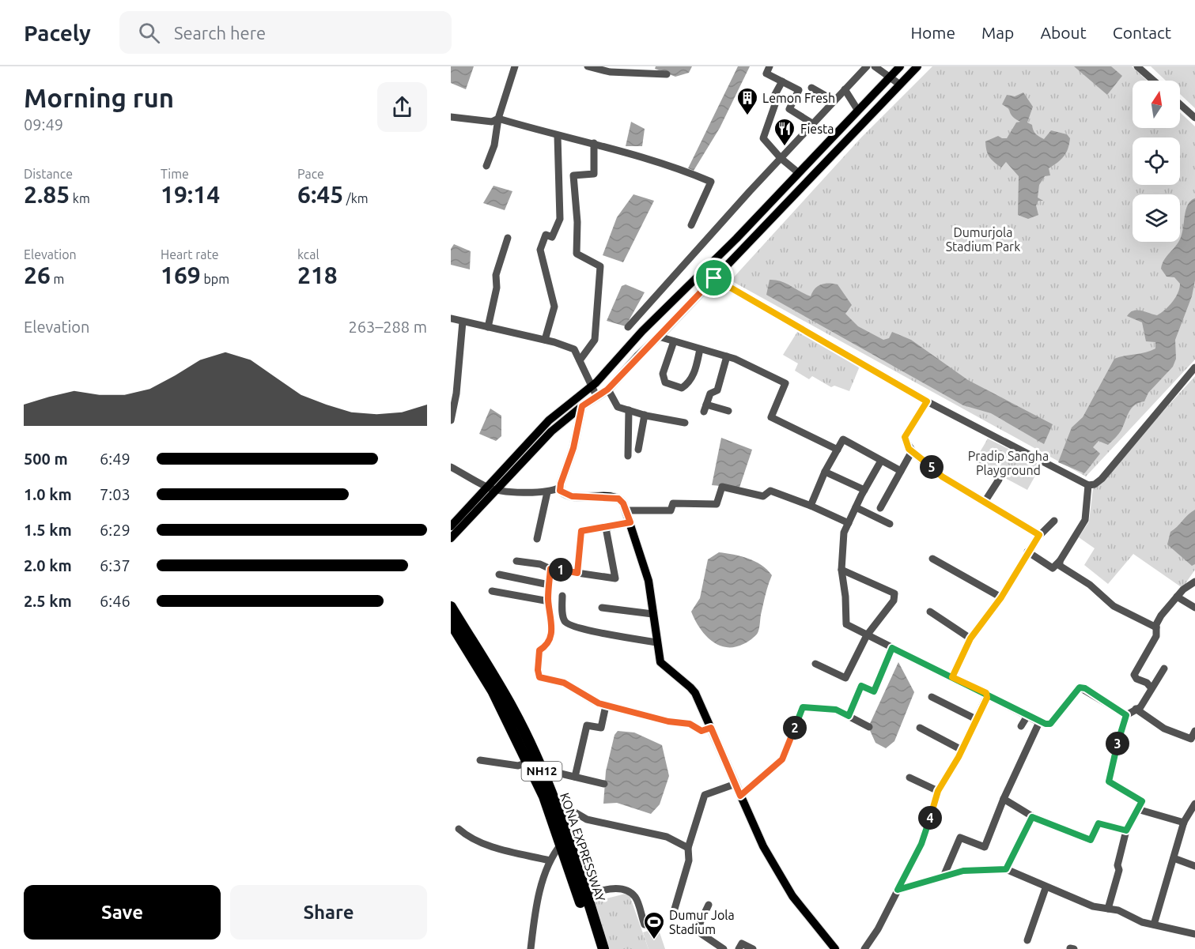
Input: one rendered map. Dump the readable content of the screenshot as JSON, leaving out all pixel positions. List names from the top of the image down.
{
  "streets": {
    "highway": ["NH12", "KONA EXPRESSWAY"]
  },
  "parks": ["Dumurjola Stadium Park", "Pradip Sangha Playground"],
  "places": {
    "building": ["Lemon Fresh"],
    "restaurant": ["Fiesta"],
    "sports": ["Dumur Jola Stadium"]
  },
  "north": "top",
  "page": {
    "header": "Pacely",
    "search": "Search here",
    "nav": [
      "Home",
      "Map",
      "About",
      "Contact"
    ],
    "heading": ["Morning run", "09:49"],
    "stats": [
      ["Distance", "2.85 km"],
      ["Time", "19:14"],
      ["Pace", "6:45 /km"],
      ["Elevation", "26 m"],
      ["Heart rate", "169 bpm"],
      ["kcal", "218"]
    ],
    "chart": ["Elevation", "263–288 m"],
    "list": [
      {
        "name": "500 m",
        "note": "6:49"
      },
      {
        "name": "1.0 km",
        "note": "7:03"
      },
      {
        "name": "1.5 km",
        "note": "6:29"
      },
      {
        "name": "2.0 km",
        "note": "6:37"
      },
      {
        "name": "2.5 km",
        "note": "6:46"
      }
    ],
    "pins": [
      "5",
      "1",
      "2",
      "3",
      "4"
    ],
    "buttons": ["Save", "Share"]
  }
}
